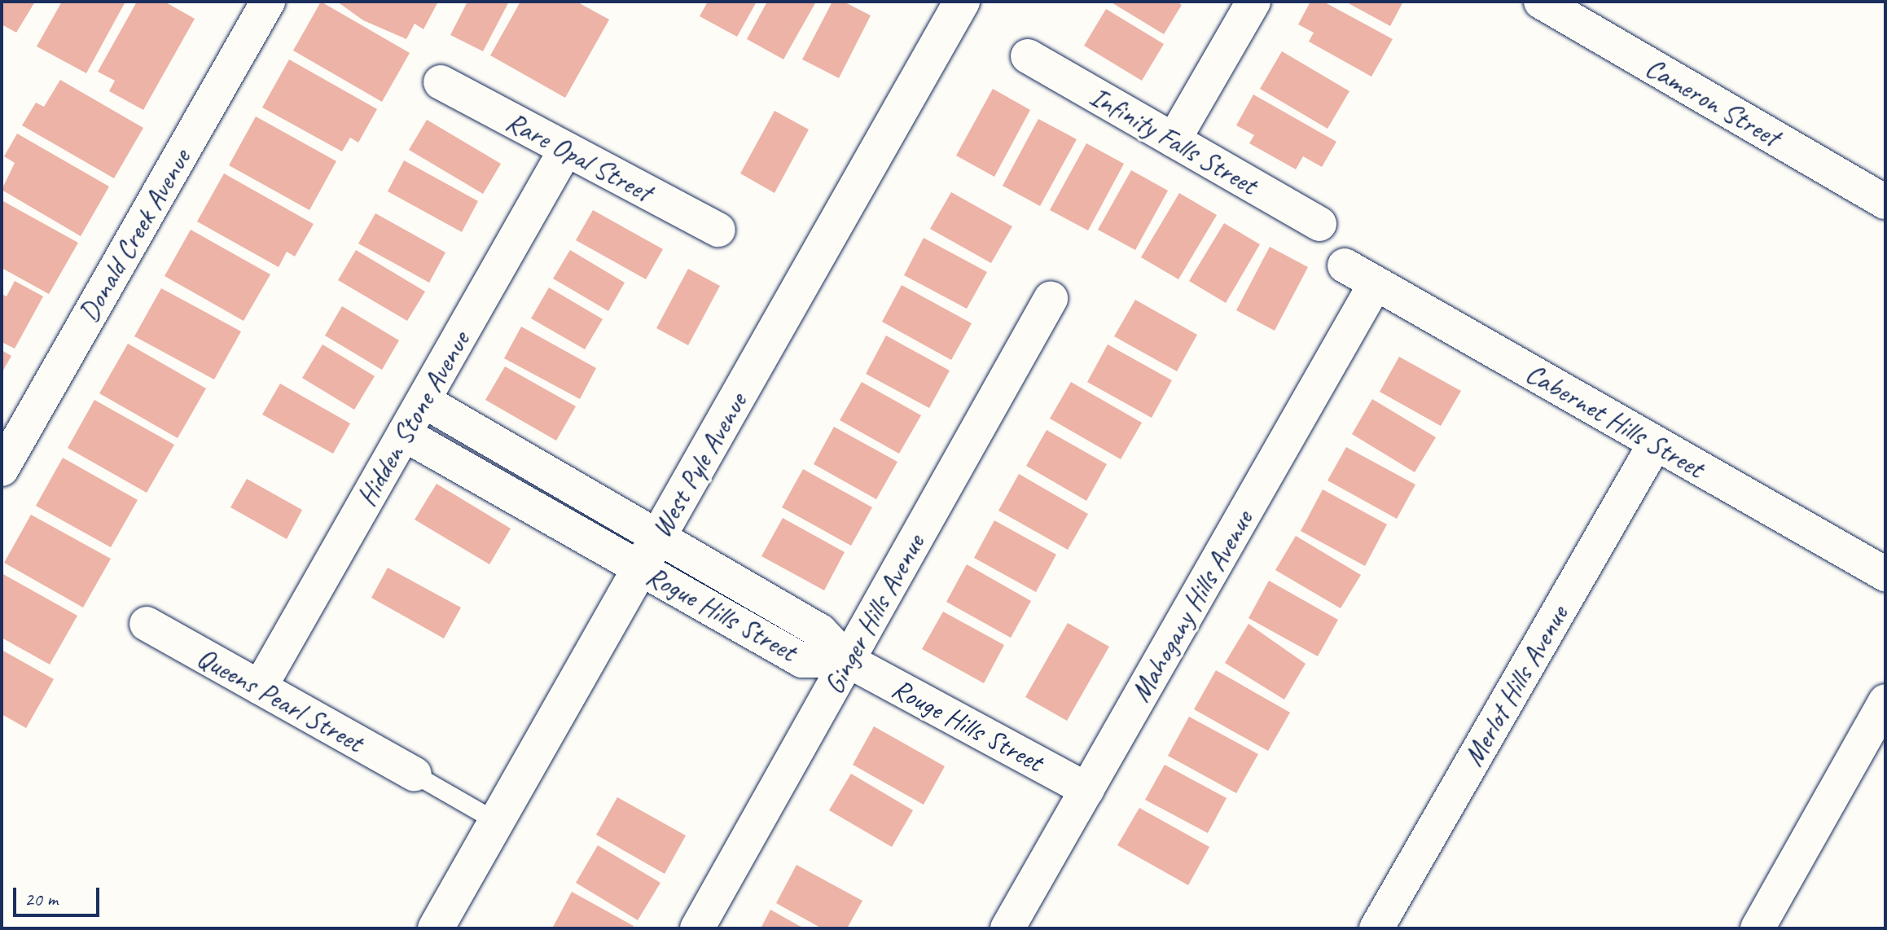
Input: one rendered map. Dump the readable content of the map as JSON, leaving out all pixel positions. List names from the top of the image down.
{
  "streets": {
    "street": [
      "Cameron Street",
      "Infinity Falls Street",
      "Rare Opal Street",
      "Donald Creek Avenue",
      "Hidden Stone Avenue",
      "Cabernet Hills Street",
      "West Pyle Avenue",
      "Mahogany Hills Avenue",
      "Rogue Hills Street",
      "Ginger Hills Avenue",
      "Merlot Hills Avenue",
      "Queens Pearl Street",
      "Rouge Hills Street"
    ]
  },
  "crossings": [
    ["Rare Opal Street", "Hidden Stone Avenue"],
    ["Hidden Stone Avenue", "Rogue Hills Street"],
    ["Hidden Stone Avenue", "Queens Pearl Street"],
    ["Cabernet Hills Street", "Mahogany Hills Avenue"],
    ["Cabernet Hills Street", "Merlot Hills Avenue"],
    ["West Pyle Avenue", "Rogue Hills Street"],
    ["Mahogany Hills Avenue", "Rouge Hills Street"],
    ["Rogue Hills Street", "Ginger Hills Avenue"],
    ["Rogue Hills Street", "Rouge Hills Street"],
    ["Ginger Hills Avenue", "Rouge Hills Street"]
  ],
  "scale_bar": "20 m"
}
